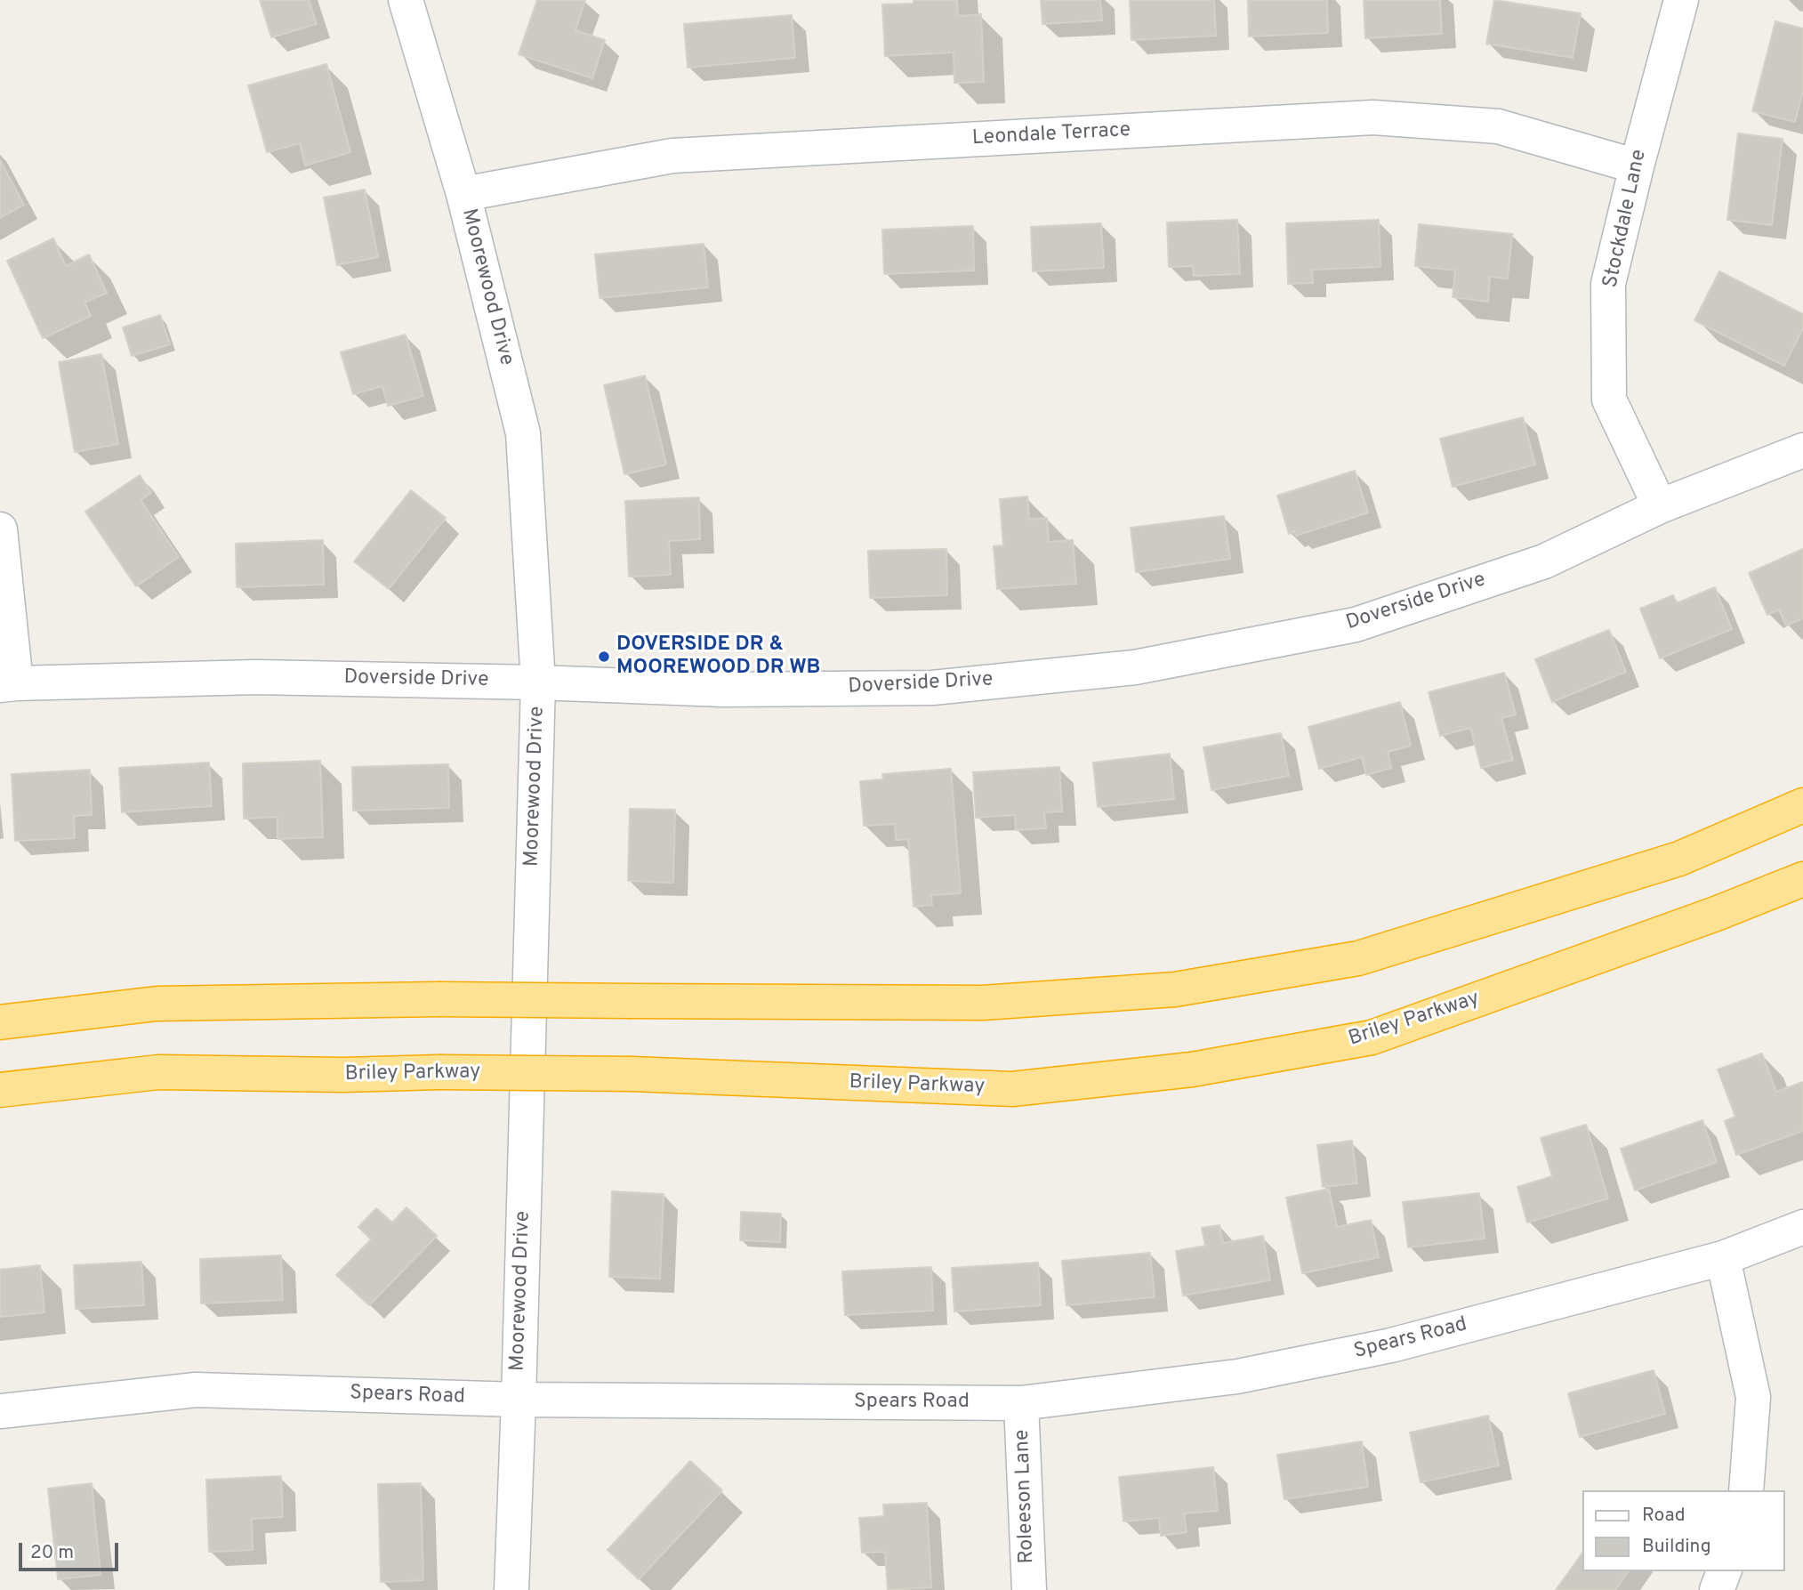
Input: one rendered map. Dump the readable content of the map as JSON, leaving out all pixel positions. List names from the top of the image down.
{
  "streets": {
    "highway": ["Briley Parkway"],
    "street": [
      "Leondale Terrace",
      "Stockdale Lane",
      "Moorewood Drive",
      "Doverside Drive",
      "Spears Road",
      "Roleeson Lane"
    ]
  },
  "crossings": [
    ["Leondale Terrace", "Stockdale Lane"],
    ["Leondale Terrace", "Moorewood Drive"],
    ["Stockdale Lane", "Doverside Drive"],
    ["Moorewood Drive", "Doverside Drive"],
    ["Moorewood Drive", "Spears Road"],
    ["Spears Road", "Roleeson Lane"]
  ],
  "places": ["DOVERSIDE DR & MOOREWOOD DR WB"],
  "legend": ["Road", "Building"],
  "scale_bar": "20 m"
}
